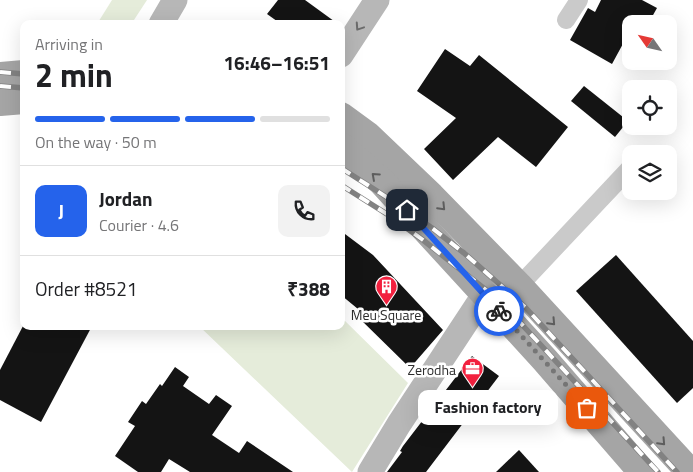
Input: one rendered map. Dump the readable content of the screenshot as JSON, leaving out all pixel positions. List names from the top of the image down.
{
  "places": {
    "building": ["Meu Square"],
    "office": ["Zerodha"],
    "other": ["Fashion factory"]
  },
  "north": "top left",
  "page": {
    "heading": ["2 min", "Arriving in", "16:46–16:51"],
    "panel": [
      "Jordan",
      "Courier · 4.6",
      "Order #8521",
      "₹388"
    ],
    "bar": "On the way · 50 m",
    "round": "J",
    "bubble": "Fashion factory"
  }
}
